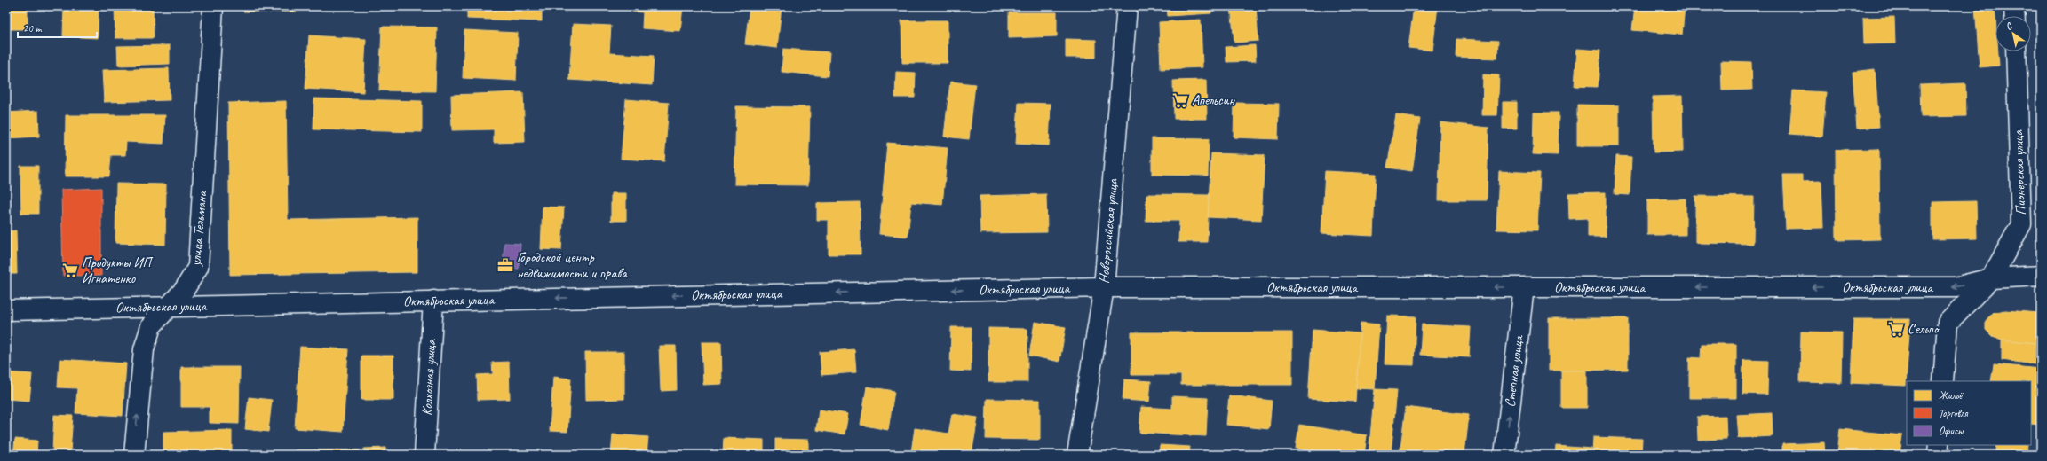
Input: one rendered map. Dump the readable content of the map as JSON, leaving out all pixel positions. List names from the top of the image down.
{
  "streets": {
    "street": [
      "Пионерская улица",
      "улица Тельмана",
      "Новороссийская улица",
      "Октябрьская улица",
      "Степная улица",
      "Колхозная улица"
    ]
  },
  "crossings": [
    ["Пионерская улица", "Октябрьская улица"],
    ["улица Тельмана", "Октябрьская улица"],
    ["Новороссийская улица", "Октябрьская улица"],
    ["Октябрьская улица", "Степная улица"],
    ["Октябрьская улица", "Колхозная улица"]
  ],
  "one_way": ["Октябрьская улица", "Степная улица"],
  "places": {
    "supermarket": ["Апельсин", "Продукты ИП Игнатенко", "Сельпо"],
    "office": ["Городской центр недвижимости и права"]
  },
  "legend": ["Жильё", "Торговля", "Офисы"],
  "scale_bar": "20 m",
  "north": "top left"
}
